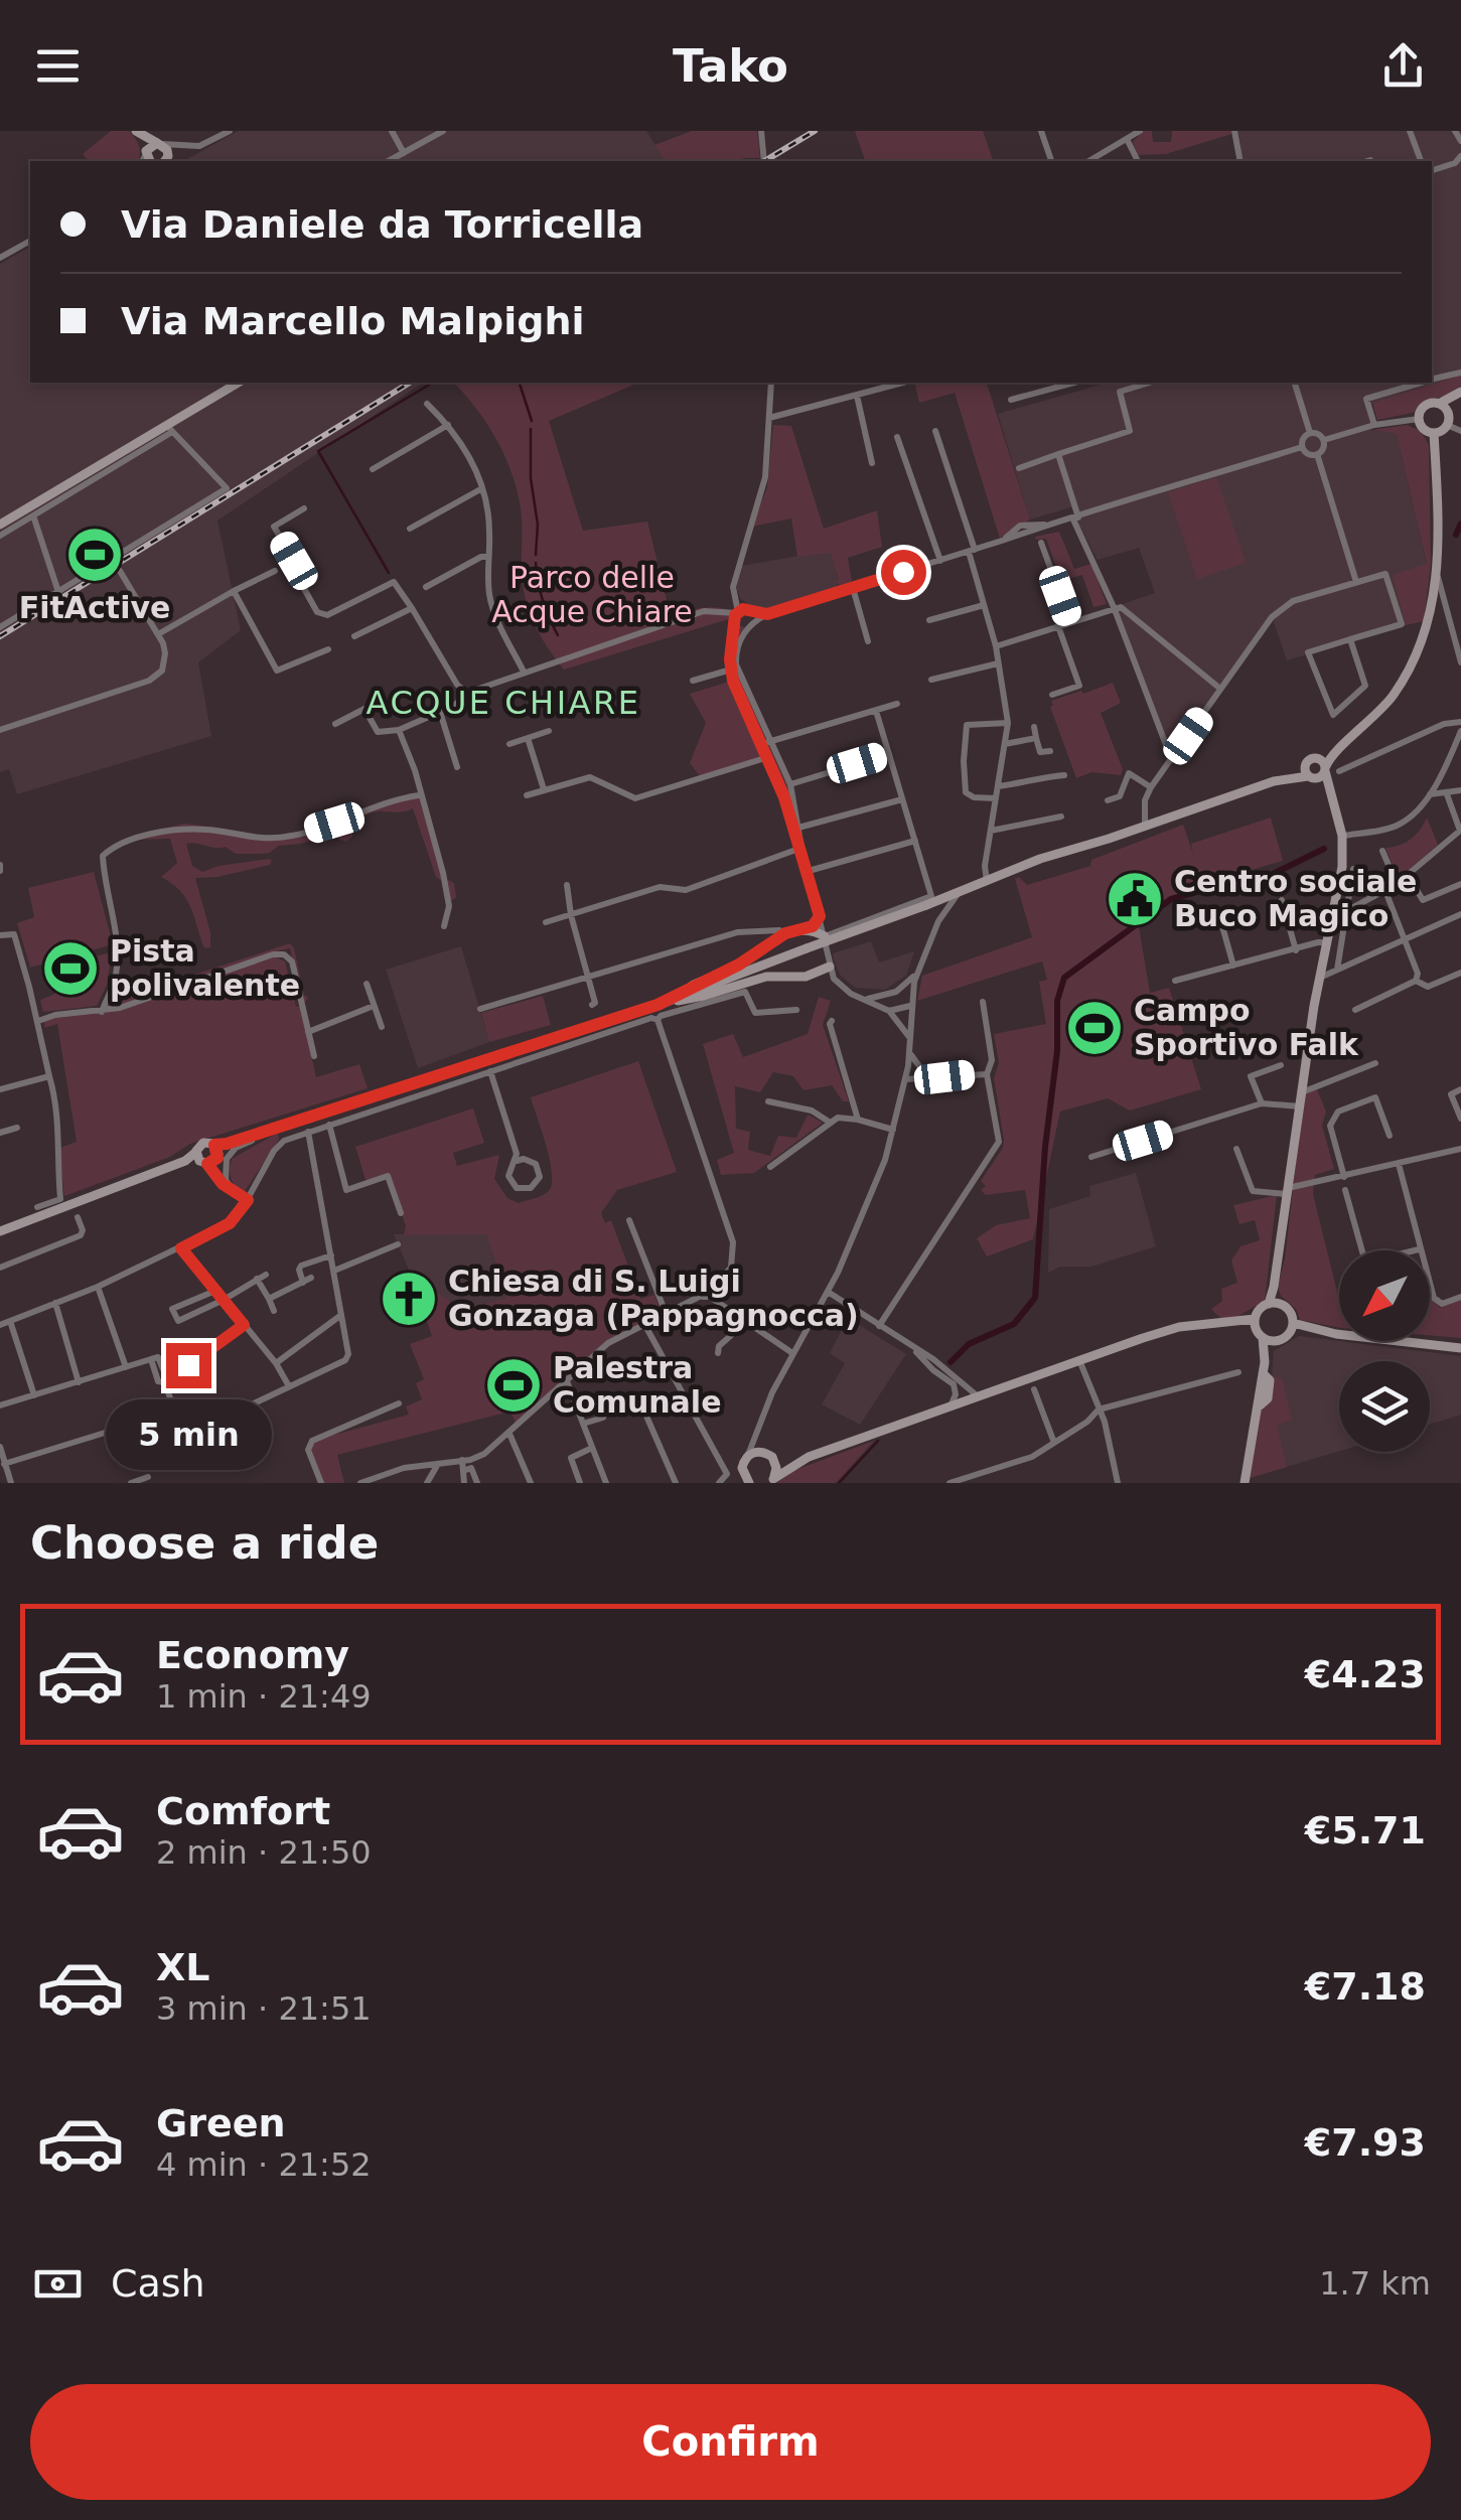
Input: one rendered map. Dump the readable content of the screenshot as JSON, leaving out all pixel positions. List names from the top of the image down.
{
  "districts": ["ACQUE CHIARE"],
  "parks": ["Parco delle Acque Chiare"],
  "places": {
    "sports": [
      "FitActive",
      "Pista polivalente",
      "Campo Sportivo Falk",
      "Palestra Comunale"
    ],
    "public building": ["Centro sociale Buco Magico"],
    "church": ["Chiesa di S. Luigi Gonzaga (Pappagnocca)"]
  },
  "north": "bottom left",
  "page": {
    "header": "Tako",
    "banner": ["Via Daniele da Torricella", "Via Marcello Malpighi"],
    "bubble": "5 min",
    "heading": "Choose a ride",
    "list": [
      {
        "name": "Economy",
        "note": "1 min · 21:49",
        "value": "€4.23"
      },
      {
        "name": "Comfort",
        "note": "2 min · 21:50",
        "value": "€5.71"
      },
      {
        "name": "XL",
        "note": "3 min · 21:51",
        "value": "€7.18"
      },
      {
        "name": "Green",
        "note": "4 min · 21:52",
        "value": "€7.93"
      }
    ],
    "pay": ["Cash", "1.7 km"],
    "buttons": "Confirm"
  }
}
